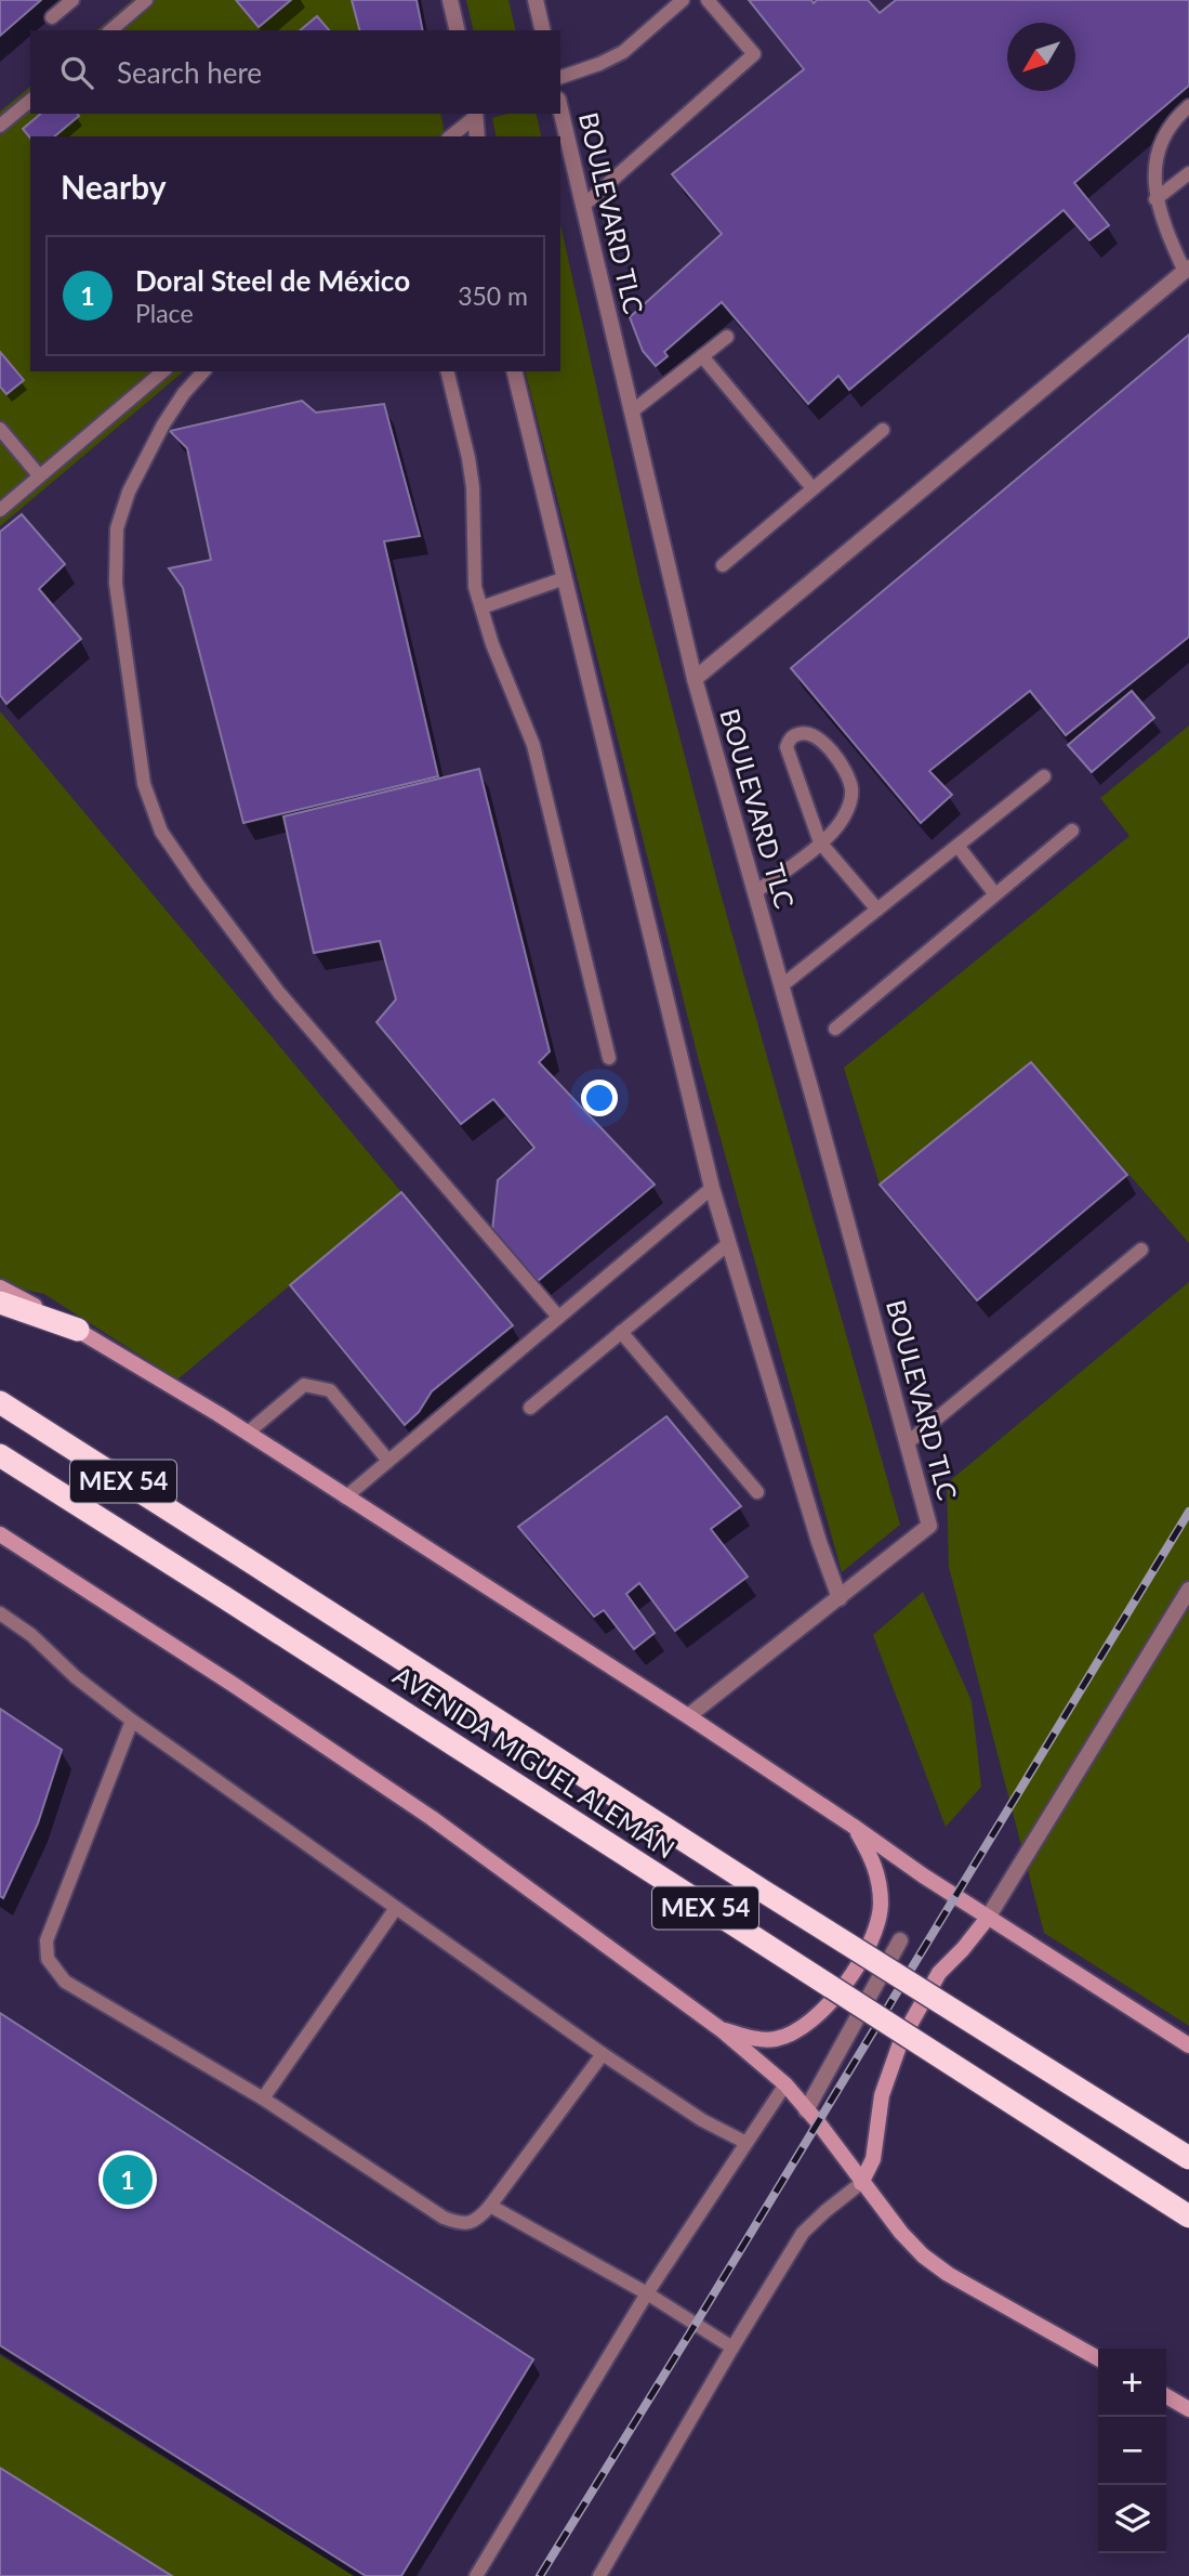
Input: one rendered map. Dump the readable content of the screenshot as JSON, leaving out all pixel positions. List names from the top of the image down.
{
  "streets": {
    "highway": ["MEX 54", "AVENIDA MIGUEL ALEMÁN"],
    "street": ["BOULEVARD TLC"]
  },
  "north": "bottom left",
  "page": {
    "search": "Search here",
    "heading": "Nearby",
    "list": [
      {
        "mark": "1",
        "name": "Doral Steel de México",
        "note": "Place",
        "value": "350 m"
      }
    ],
    "pins": "1",
    "map_buttons": ["+", "−"]
  }
}
